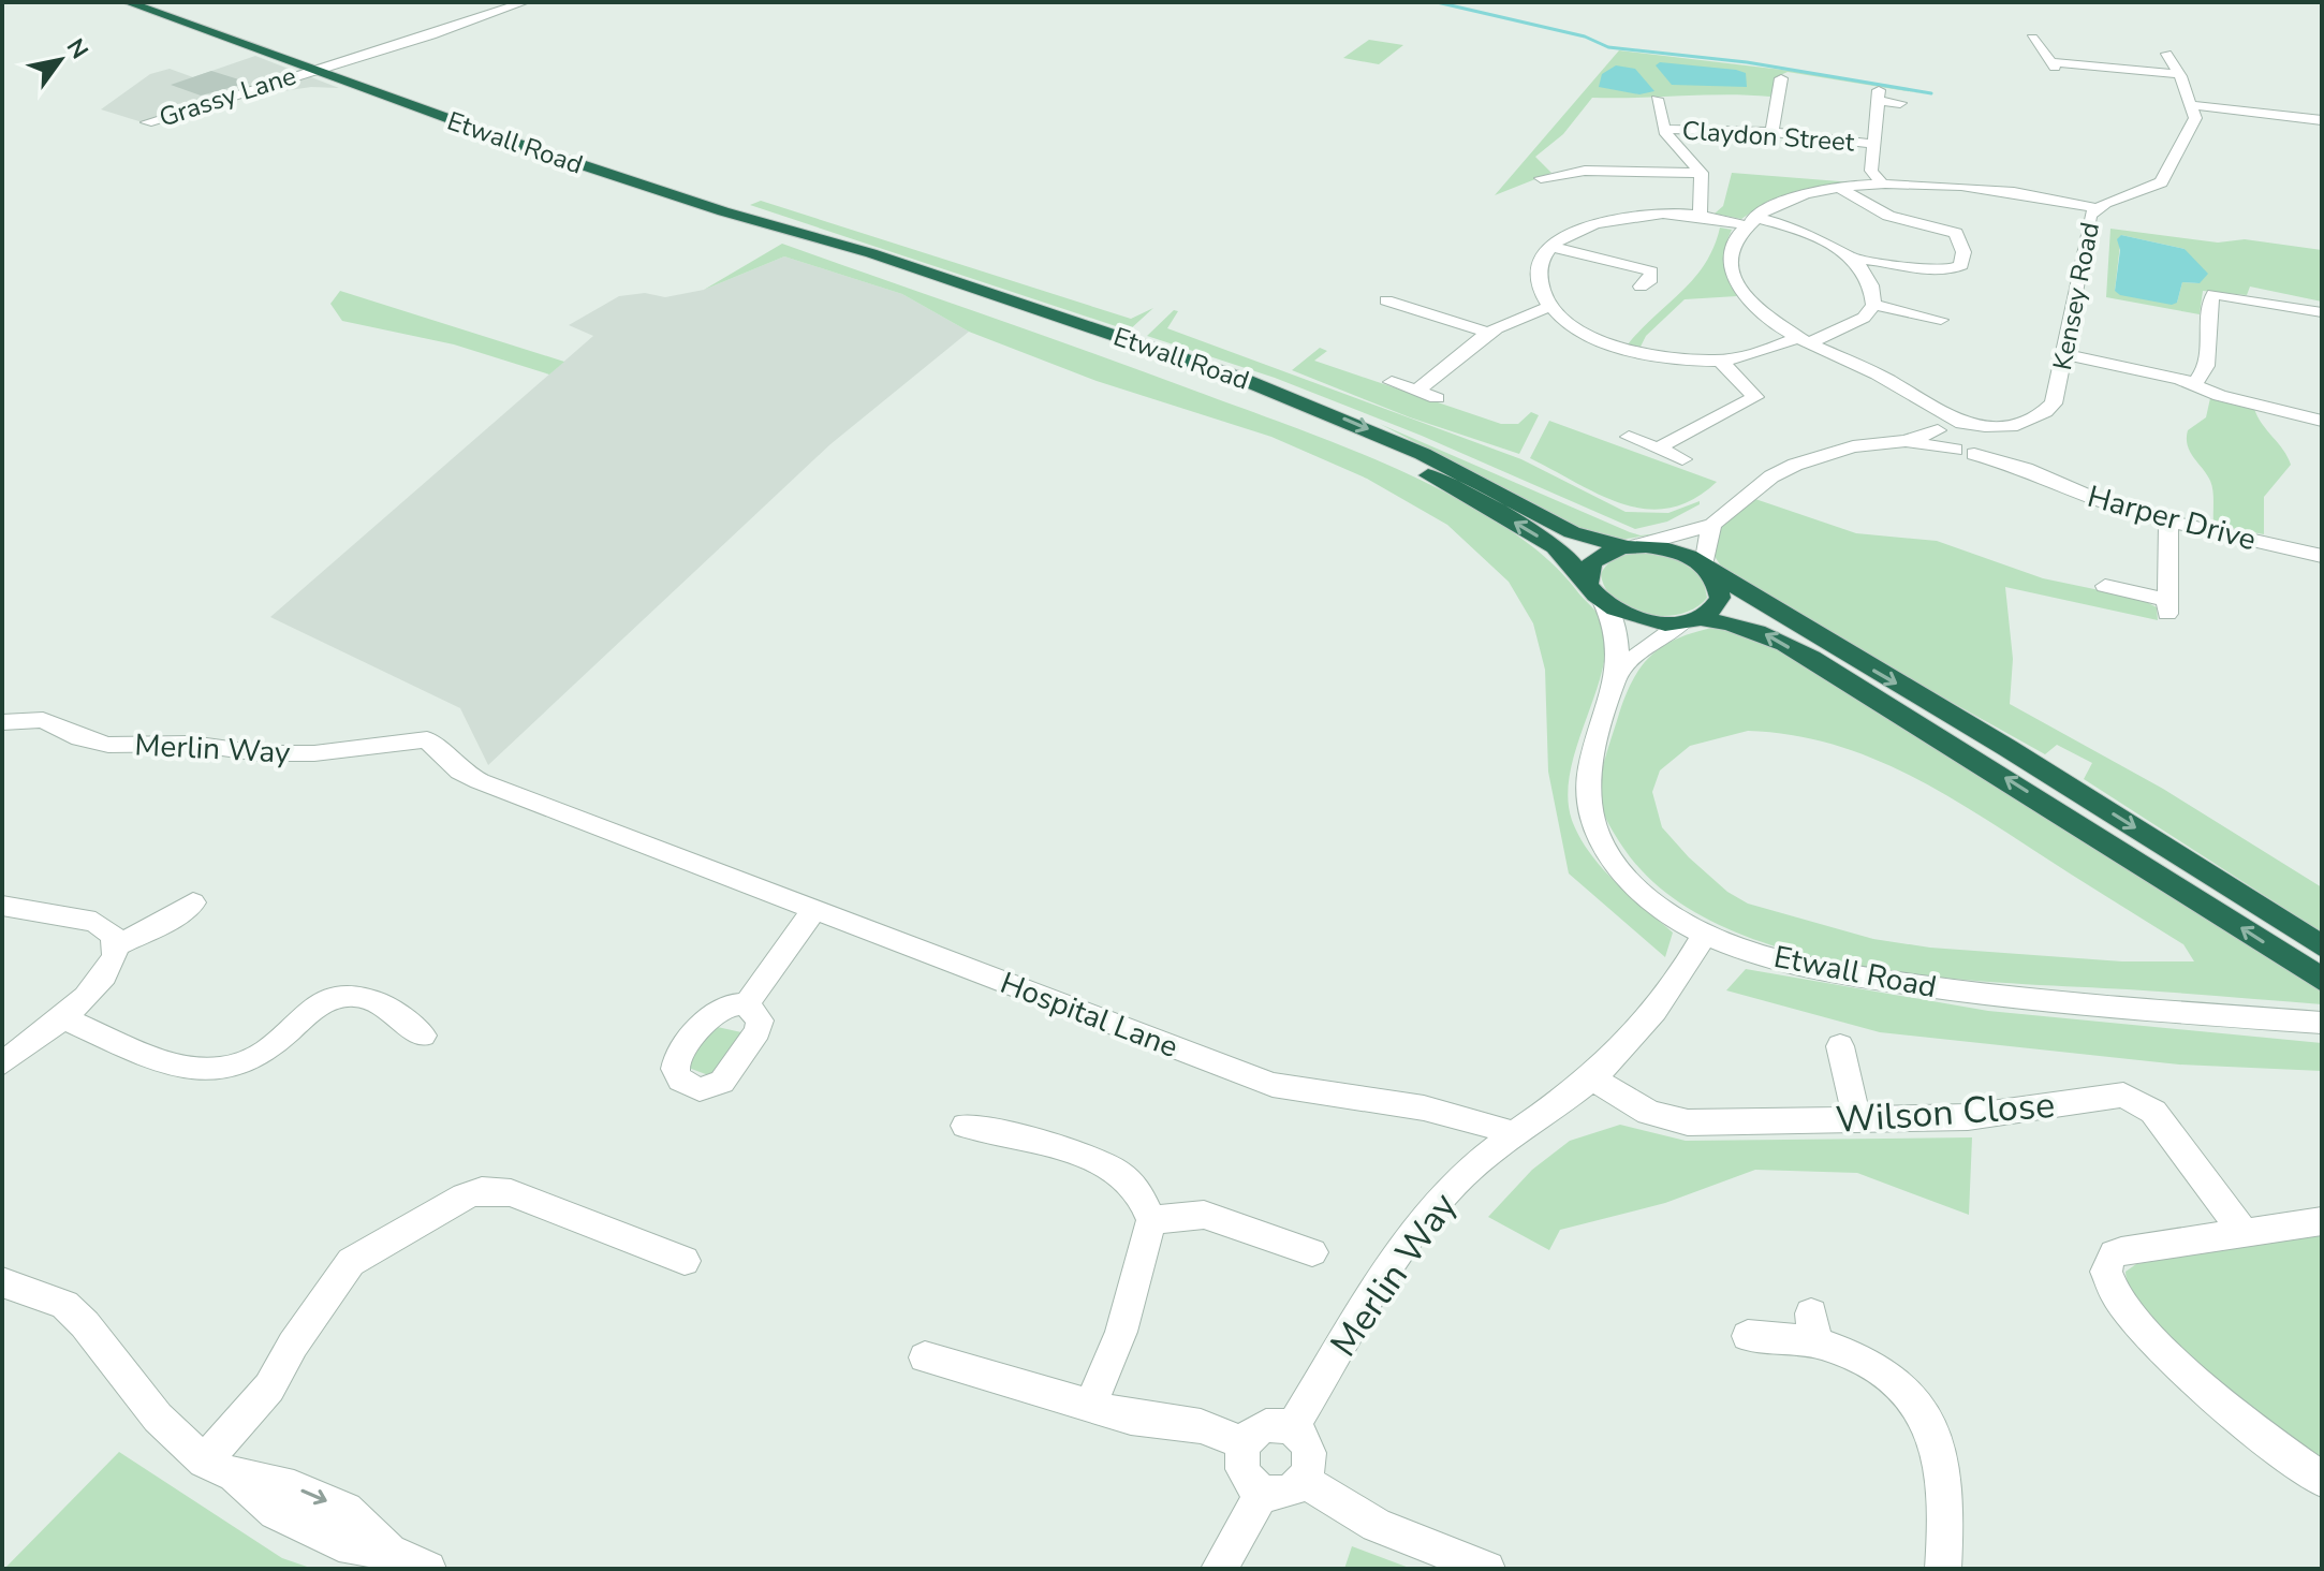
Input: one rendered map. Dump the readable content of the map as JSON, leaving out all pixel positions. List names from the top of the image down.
{
  "streets": {
    "highway": ["Etwall Road"],
    "street": [
      "Grassy Lane",
      "Claydon Street",
      "Kensey Road",
      "Harper Drive",
      "Merlin Way",
      "Hospital Lane",
      "Wilson Close"
    ]
  },
  "crossings": [
    ["Grassy Lane", "Etwall Road"],
    ["Kensey Road", "Harper Drive"],
    ["Merlin Way", "Hospital Lane"]
  ],
  "north": "top right"
}
